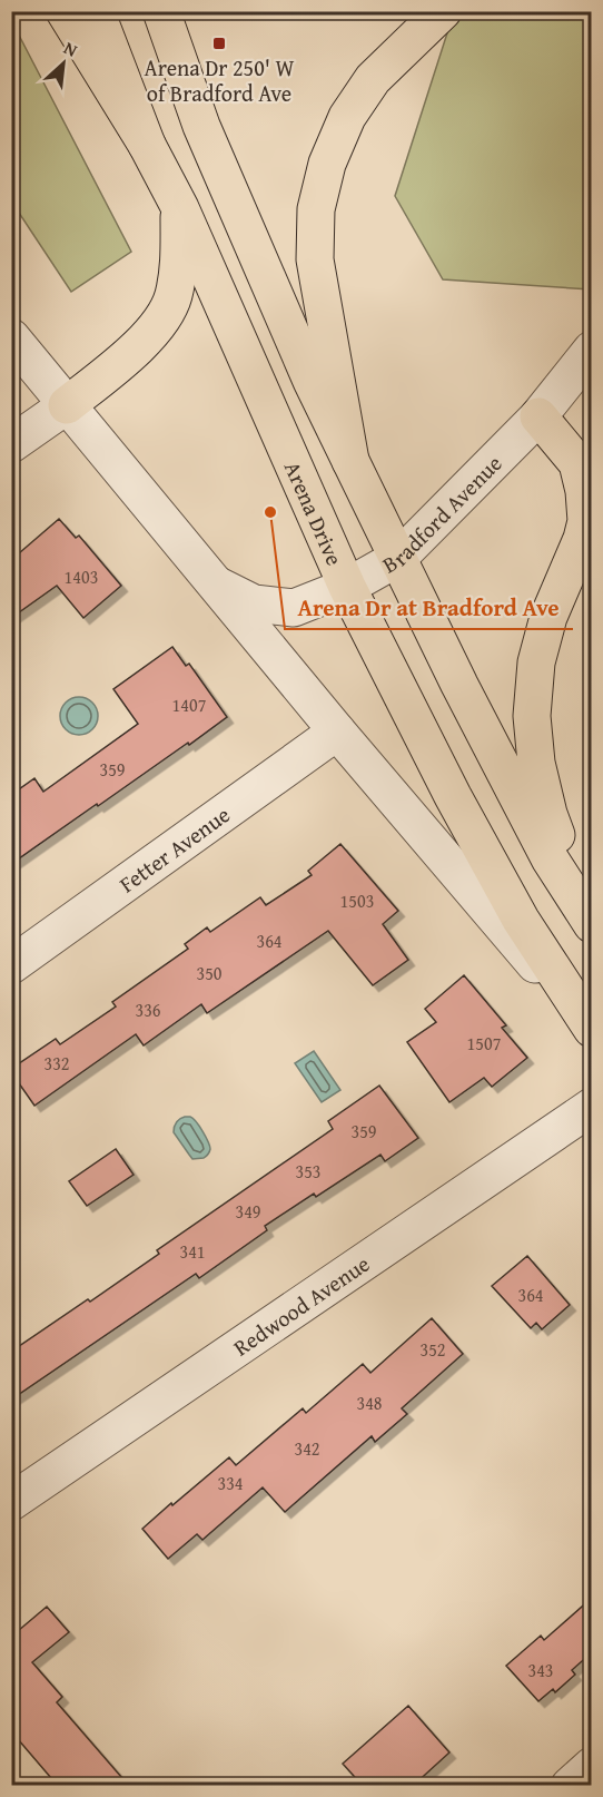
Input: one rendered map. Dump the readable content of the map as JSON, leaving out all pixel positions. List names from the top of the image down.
{
  "streets": {
    "main road": ["Arena Drive"],
    "street": ["Bradford Avenue", "Fetter Avenue", "Redwood Avenue"]
  },
  "crossings": [
    ["Bradford Avenue", "Arena Drive"]
  ],
  "places": {
    "transit": ["Arena Dr 250' W of Bradford Ave"],
    "other": ["Arena Dr at Bradford Ave"]
  },
  "house_numbers": [
    "1403",
    "1407",
    "359",
    "1503",
    "364",
    "350",
    "336",
    "1507",
    "332",
    "359",
    "353",
    "349",
    "341",
    "364",
    "352",
    "348",
    "342",
    "334",
    "343"
  ],
  "north": "top right"
}
